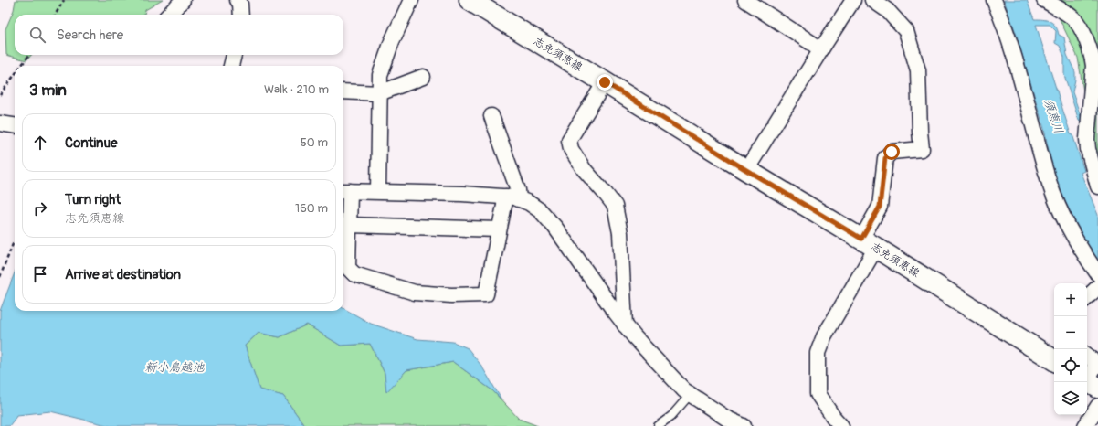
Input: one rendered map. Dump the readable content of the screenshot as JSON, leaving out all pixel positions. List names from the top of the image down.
{
  "streets": {
    "main road": ["志免須恵線"]
  },
  "water": ["須恵川", "新小鳥越池"],
  "page": {
    "search": "Search here",
    "heading": ["3 min", "Walk · 210 m"],
    "list": [
      ["Continue", "50 m"],
      ["Turn right", "志免須恵線", "160 m"],
      "Arrive at destination"
    ],
    "map_buttons": ["+", "−"]
  }
}
